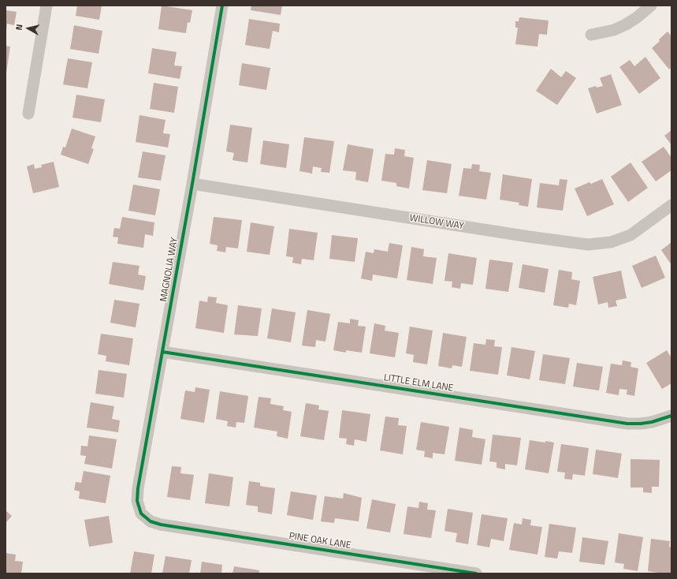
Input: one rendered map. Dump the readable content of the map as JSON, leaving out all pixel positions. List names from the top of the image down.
{
  "streets": {
    "street": [
      "WILLOW WAY",
      "MAGNOLIA WAY",
      "LITTLE ELM LANE",
      "PINE OAK LANE"
    ]
  },
  "crossings": [
    ["WILLOW WAY", "MAGNOLIA WAY"],
    ["MAGNOLIA WAY", "LITTLE ELM LANE"],
    ["MAGNOLIA WAY", "PINE OAK LANE"]
  ],
  "north": "left"
}
